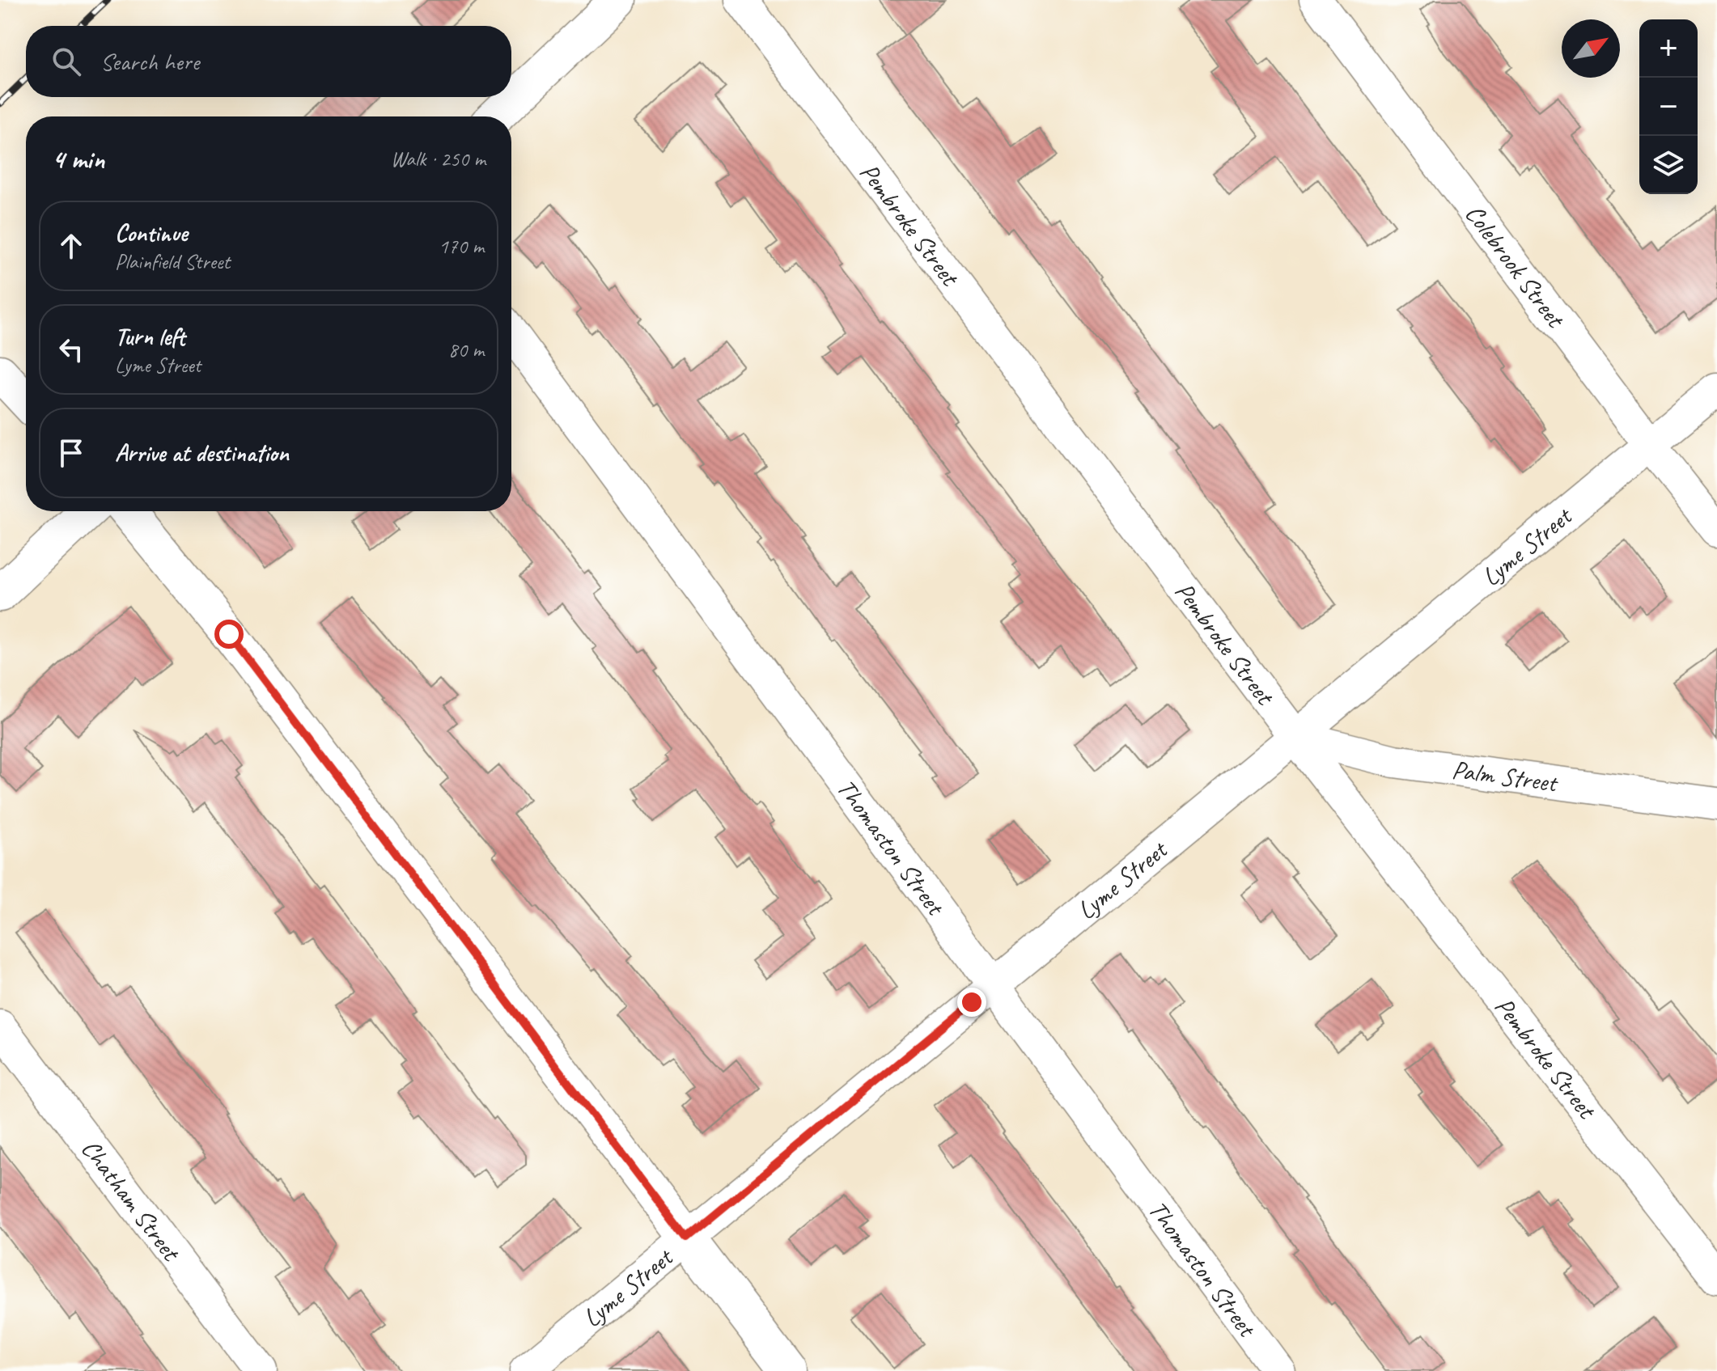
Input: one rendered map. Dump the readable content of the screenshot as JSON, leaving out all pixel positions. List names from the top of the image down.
{
  "streets": {
    "street": [
      "Pembroke Street",
      "Colebrook Street",
      "Lyme Street",
      "Palm Street",
      "Thomaston Street",
      "Chatham Street"
    ]
  },
  "crossings": [
    ["Pembroke Street", "Lyme Street"],
    ["Pembroke Street", "Palm Street"],
    ["Colebrook Street", "Lyme Street"],
    ["Lyme Street", "Palm Street"],
    ["Lyme Street", "Thomaston Street"]
  ],
  "north": "top right",
  "page": {
    "map_buttons": ["+", "−"],
    "search": "Search here",
    "heading": ["4 min", "Walk · 250 m"],
    "list": [
      ["Continue", "Plainfield Street", "170 m"],
      ["Turn left", "Lyme Street", "80 m"],
      "Arrive at destination"
    ]
  }
}
